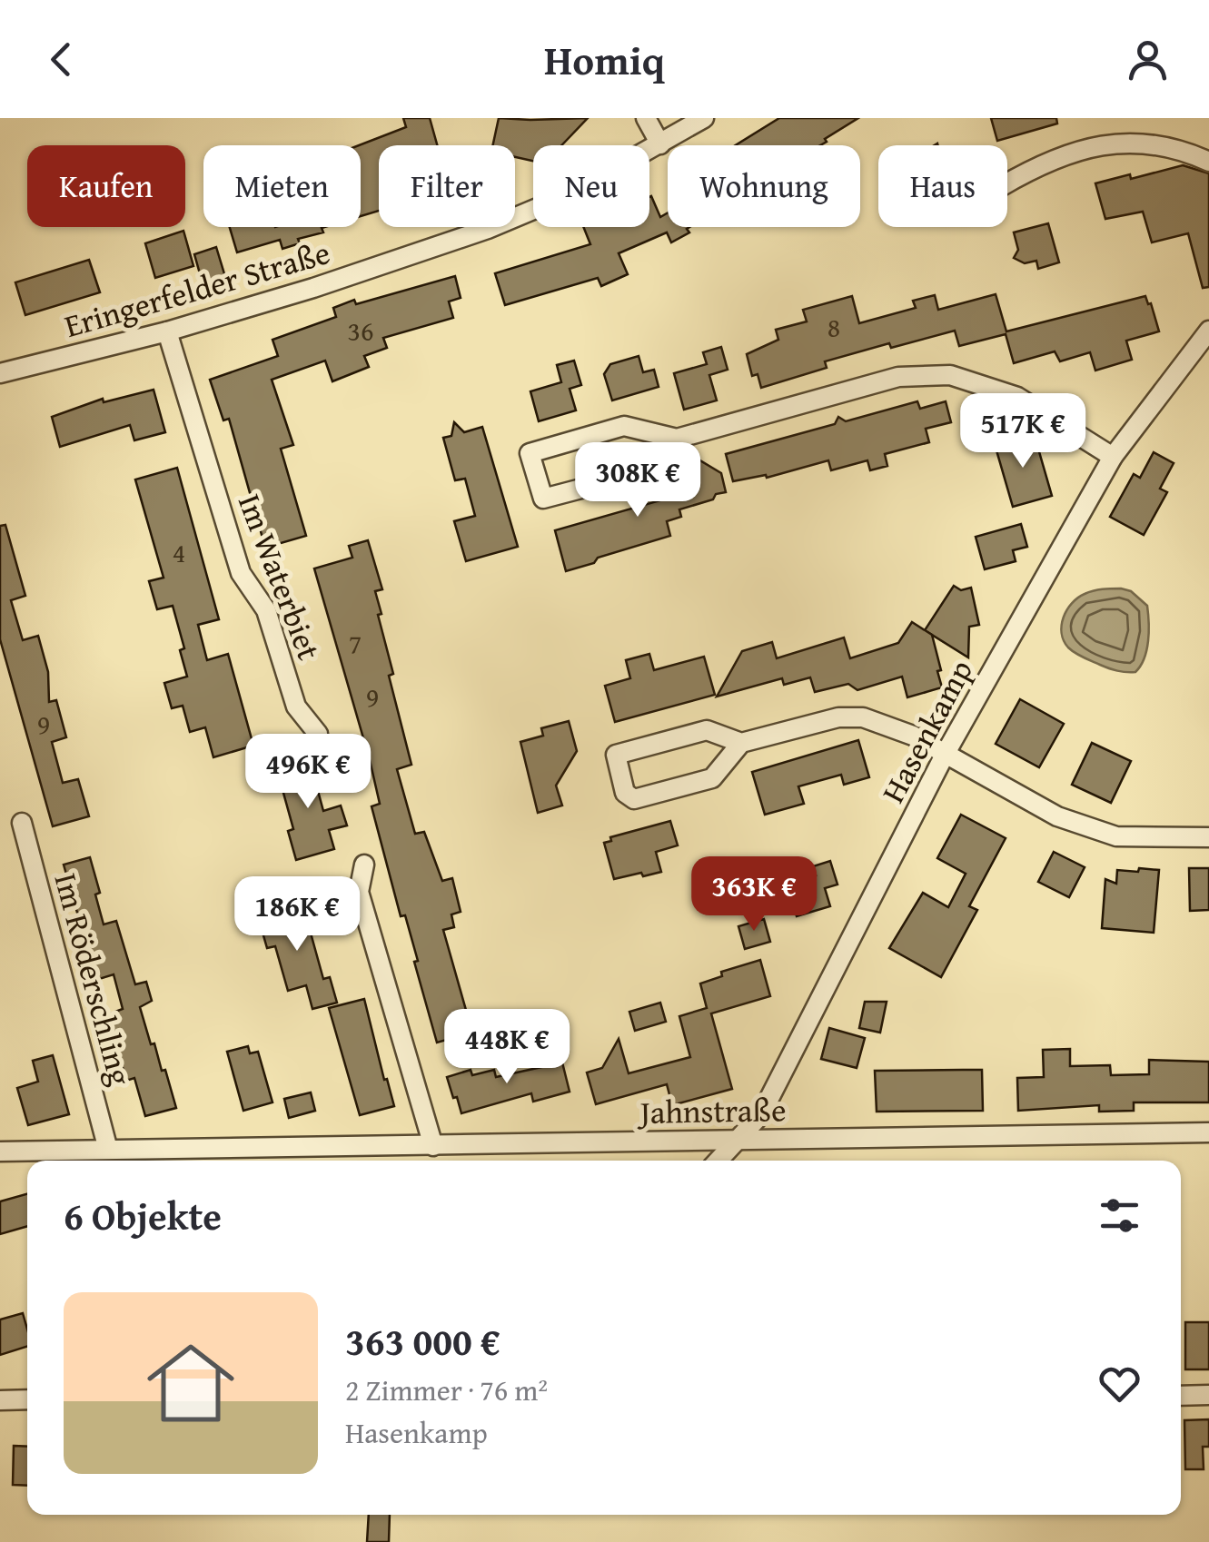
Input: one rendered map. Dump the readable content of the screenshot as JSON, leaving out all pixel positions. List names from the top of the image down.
{
  "streets": {
    "street": [
      "Eringerfelder Straße",
      "Im Waterbiet",
      "Hasenkamp",
      "Im Röderschling",
      "Jahnstraße"
    ]
  },
  "crossings": [
    ["Eringerfelder Straße", "Im Waterbiet"],
    ["Hasenkamp", "Jahnstraße"],
    ["Im Röderschling", "Jahnstraße"]
  ],
  "house_numbers": [
    "8",
    "36",
    "4",
    "7",
    "9",
    "9"
  ],
  "page": {
    "header": "Homiq",
    "chip": [
      "Kaufen",
      "Mieten",
      "Filter",
      "Neu",
      "Wohnung",
      "Haus"
    ],
    "price": [
      "517K €",
      "308K €",
      "496K €",
      "363K €",
      "186K €",
      "448K €"
    ],
    "heading": "6 Objekte",
    "list": [
      {
        "name": "363 000 €",
        "note": "2 Zimmer · 76 m² · Hasenkamp"
      }
    ]
  }
}
